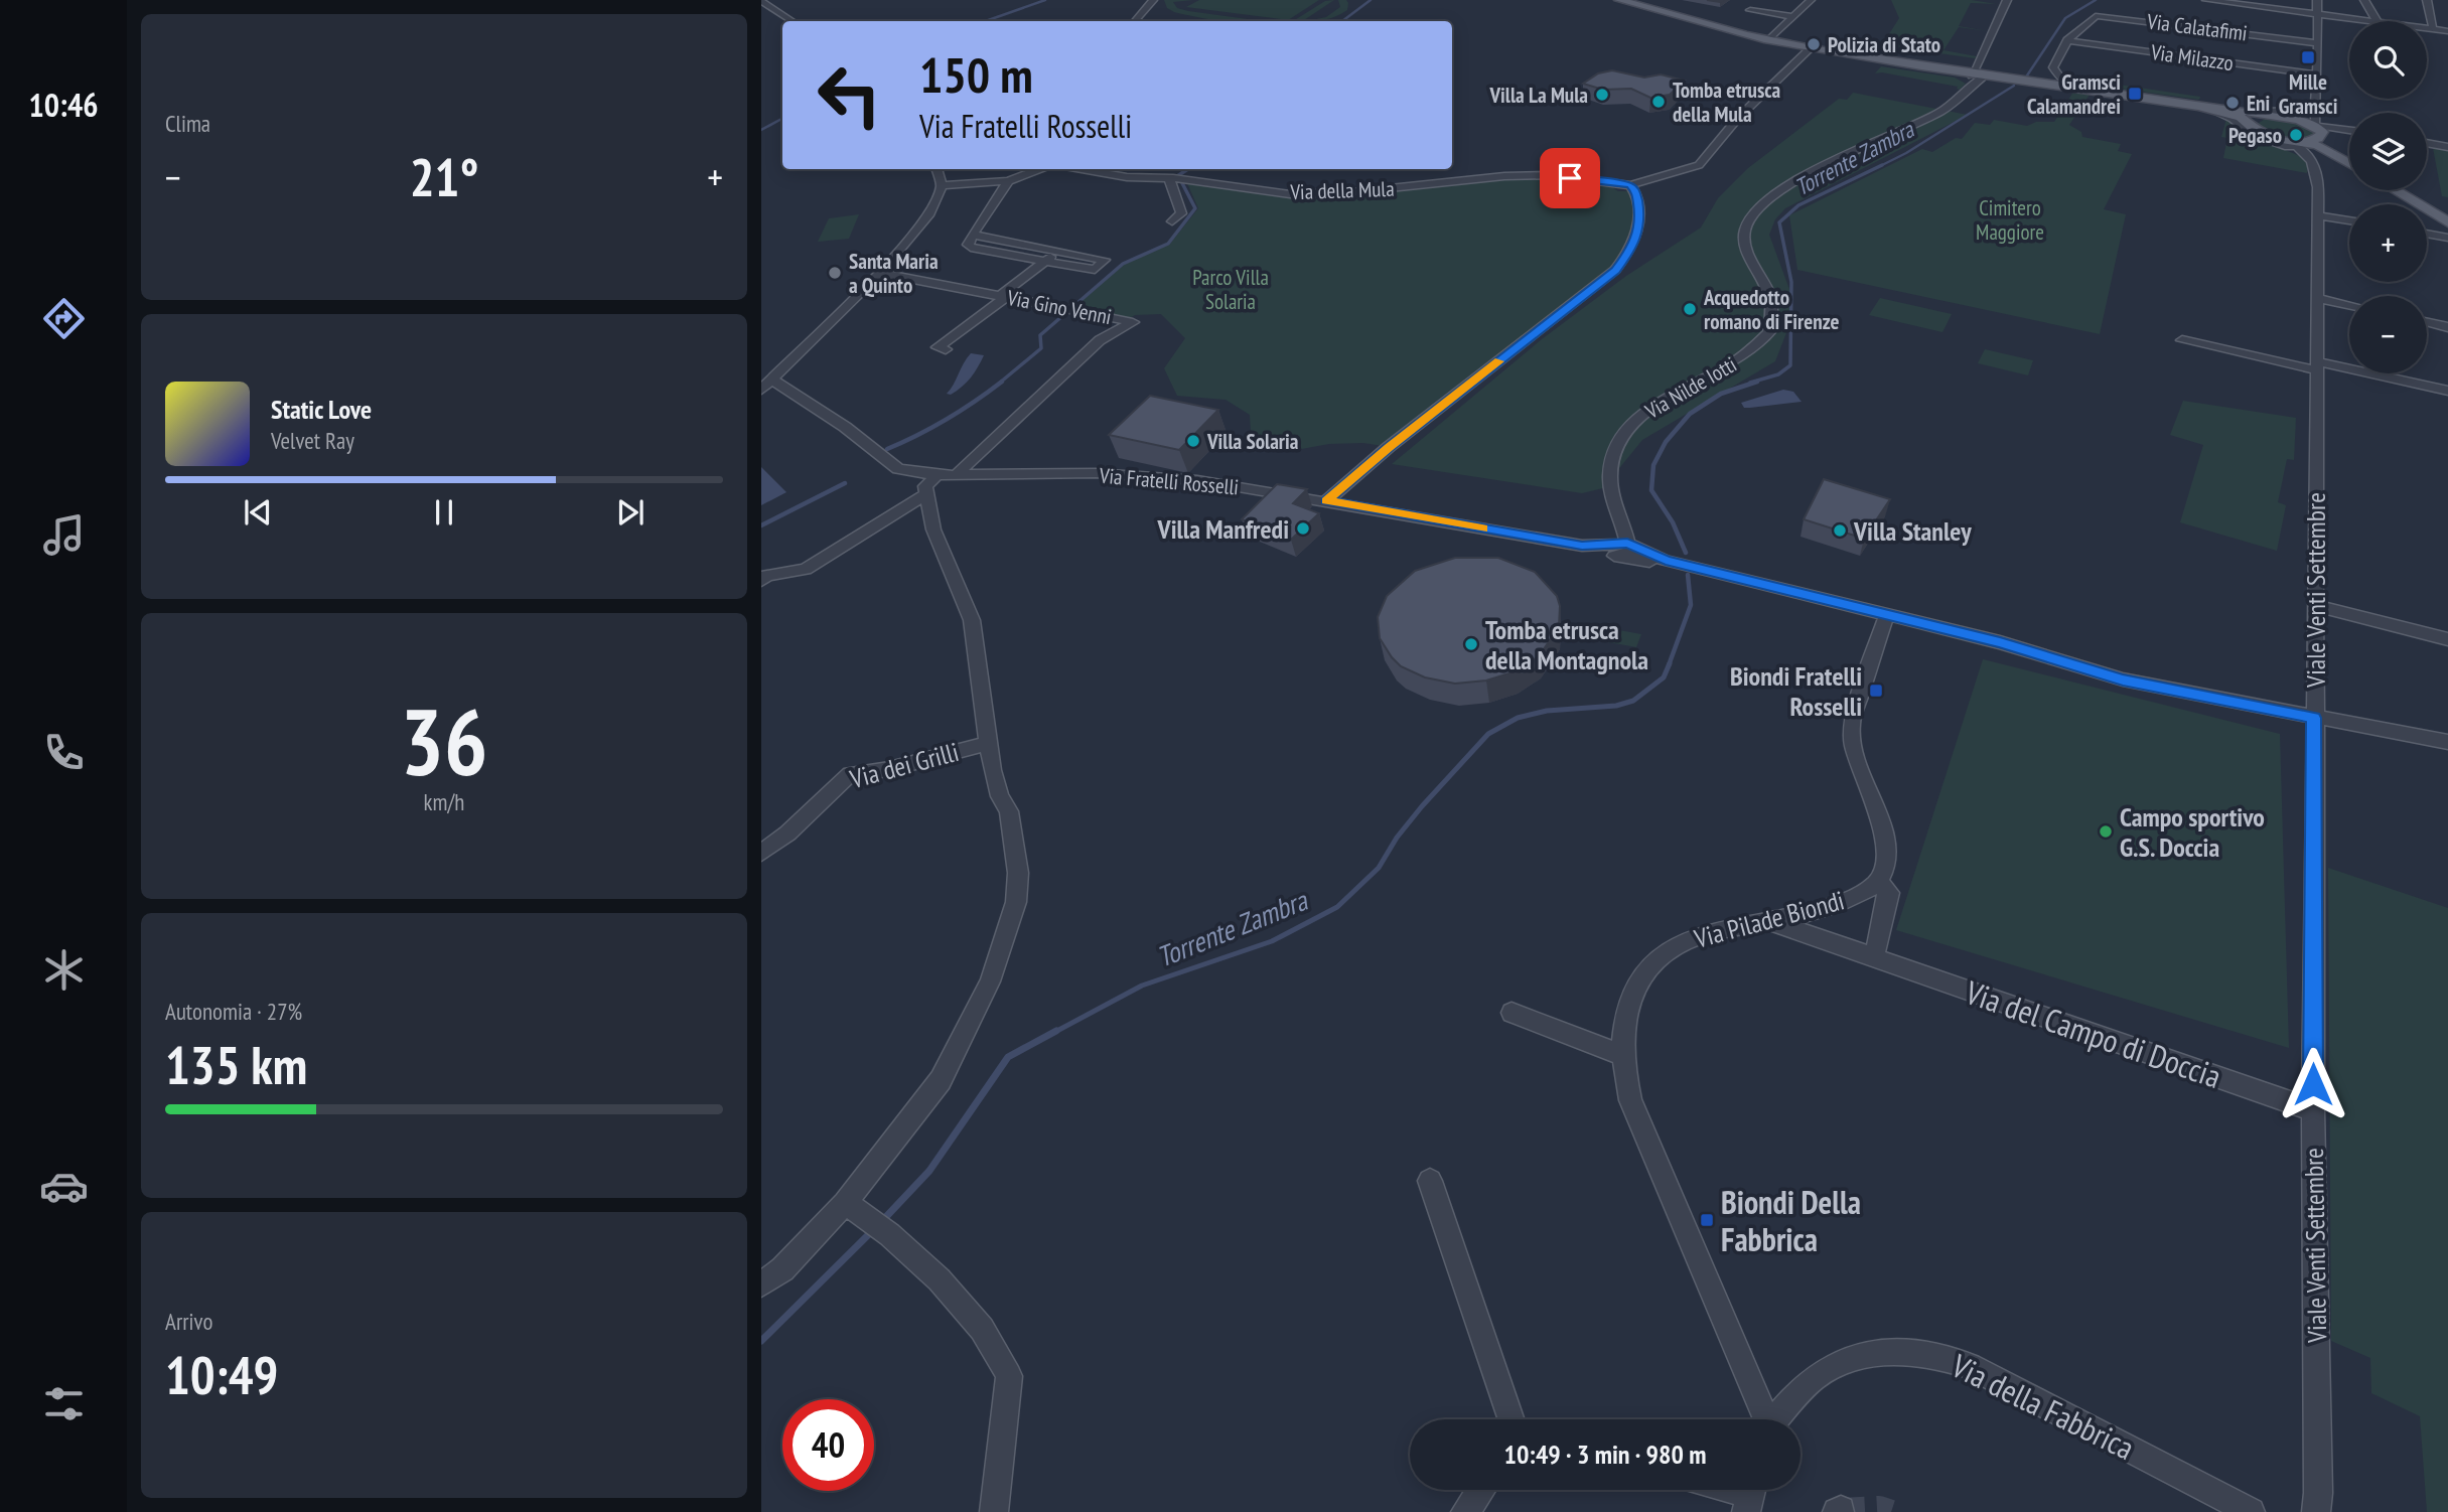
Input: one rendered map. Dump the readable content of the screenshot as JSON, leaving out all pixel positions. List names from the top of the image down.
{
  "streets": {
    "street": [
      "Via Calatafimi",
      "Via Milazzo",
      "Via della Mula",
      "Via Gino Venni",
      "Via Nilde Iotti",
      "Via Fratelli Rosselli",
      "Viale Venti Settembre",
      "Via dei Grilli",
      "Via Pilade Biondi",
      "Via del Campo di Doccia",
      "Via della Fabbrica"
    ]
  },
  "crossings": [
    ["Via Calatafimi", "Via Milazzo"],
    ["Via Gino Venni", "Via Fratelli Rosselli"],
    ["Via Nilde Iotti", "Via Fratelli Rosselli"],
    ["Viale Venti Settembre", "Via del Campo di Doccia"],
    ["Via Pilade Biondi", "Via del Campo di Doccia"]
  ],
  "water": ["Torrente Zambra"],
  "parks": ["Cimitero Maggiore", "Parco Villa Solaria"],
  "places": {
    "other": [
      "Polizia di Stato",
      "Villa La Mula",
      "Tomba etrusca della Mula",
      "Eni",
      "Pegaso",
      "Santa Maria a Quinto",
      "Acquedotto romano di Firenze",
      "Villa Solaria",
      "Villa Manfredi",
      "Villa Stanley",
      "Tomba etrusca della Montagnola",
      "Campo sportivo G.S. Doccia"
    ],
    "transit": [
      "Mille Gramsci",
      "Gramsci Calamandrei",
      "Biondi Fratelli Rosselli",
      "Biondi Della Fabbrica"
    ]
  },
  "page": {
    "tabs": "10:46",
    "tile": [
      "Clima",
      ["36", "km/h"],
      ["Autonomia · 27%", "135 km"],
      ["Arrivo", "10:49"]
    ],
    "map_buttons": ["+", "−"],
    "turn": ["150 m", "Via Fratelli Rosselli"],
    "heat": ["−", "21°", "+"],
    "song": ["Static Love", "Velvet Ray"],
    "limit": "40",
    "trip": "10:49 · 3 min · 980 m"
  }
}
